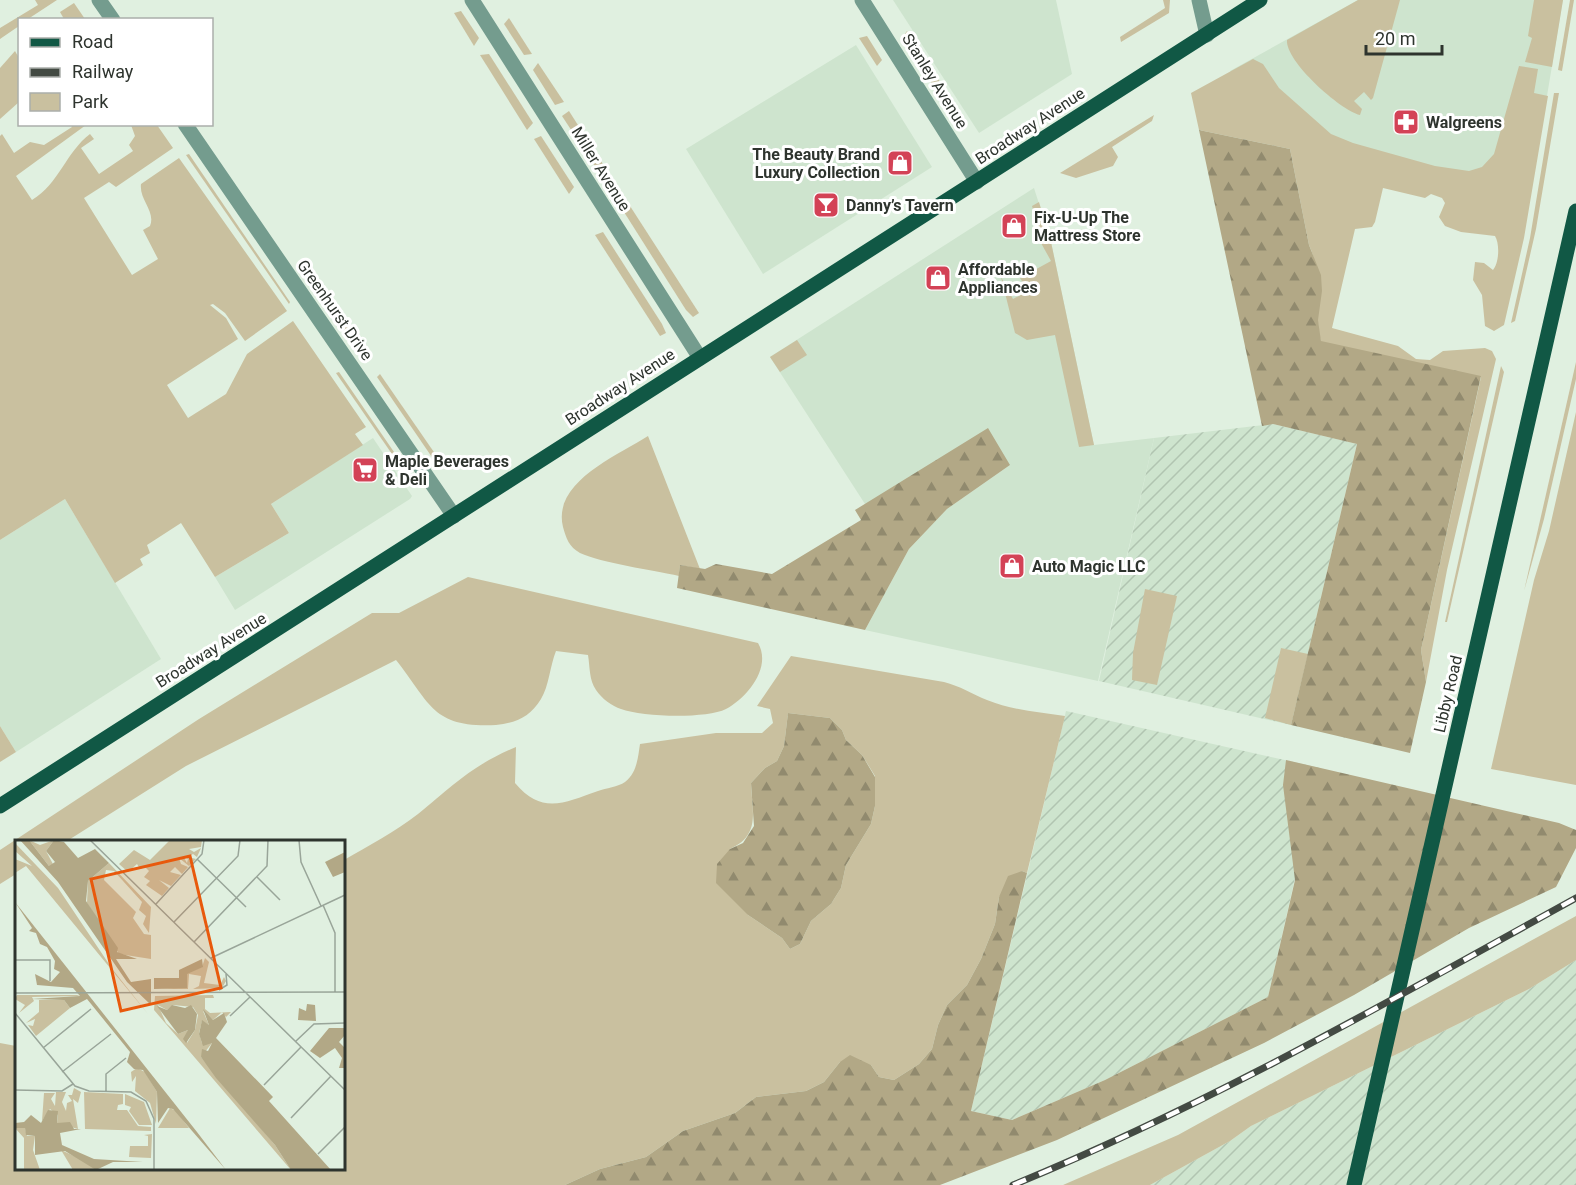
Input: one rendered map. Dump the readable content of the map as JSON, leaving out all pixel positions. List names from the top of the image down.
{
  "streets": {
    "main road": ["Broadway Avenue", "Libby Road"],
    "street": ["Stanley Avenue", "Miller Avenue", "Greenhurst Drive"]
  },
  "crossings": [
    ["Stanley Avenue", "Broadway Avenue"],
    ["Broadway Avenue", "Miller Avenue"],
    ["Broadway Avenue", "Greenhurst Drive"]
  ],
  "places": {
    "pharmacy": ["Walgreens"],
    "shop": [
      "The Beauty Brand Luxury Collection",
      "Fix-U-Up The Mattress Store",
      "Affordable Appliances",
      "Auto Magic LLC"
    ],
    "bar": ["Danny’s Tavern"],
    "supermarket": ["Maple Beverages & Deli"]
  },
  "legend": ["Road", "Railway", "Park"],
  "scale_bar": "20 m"
}
